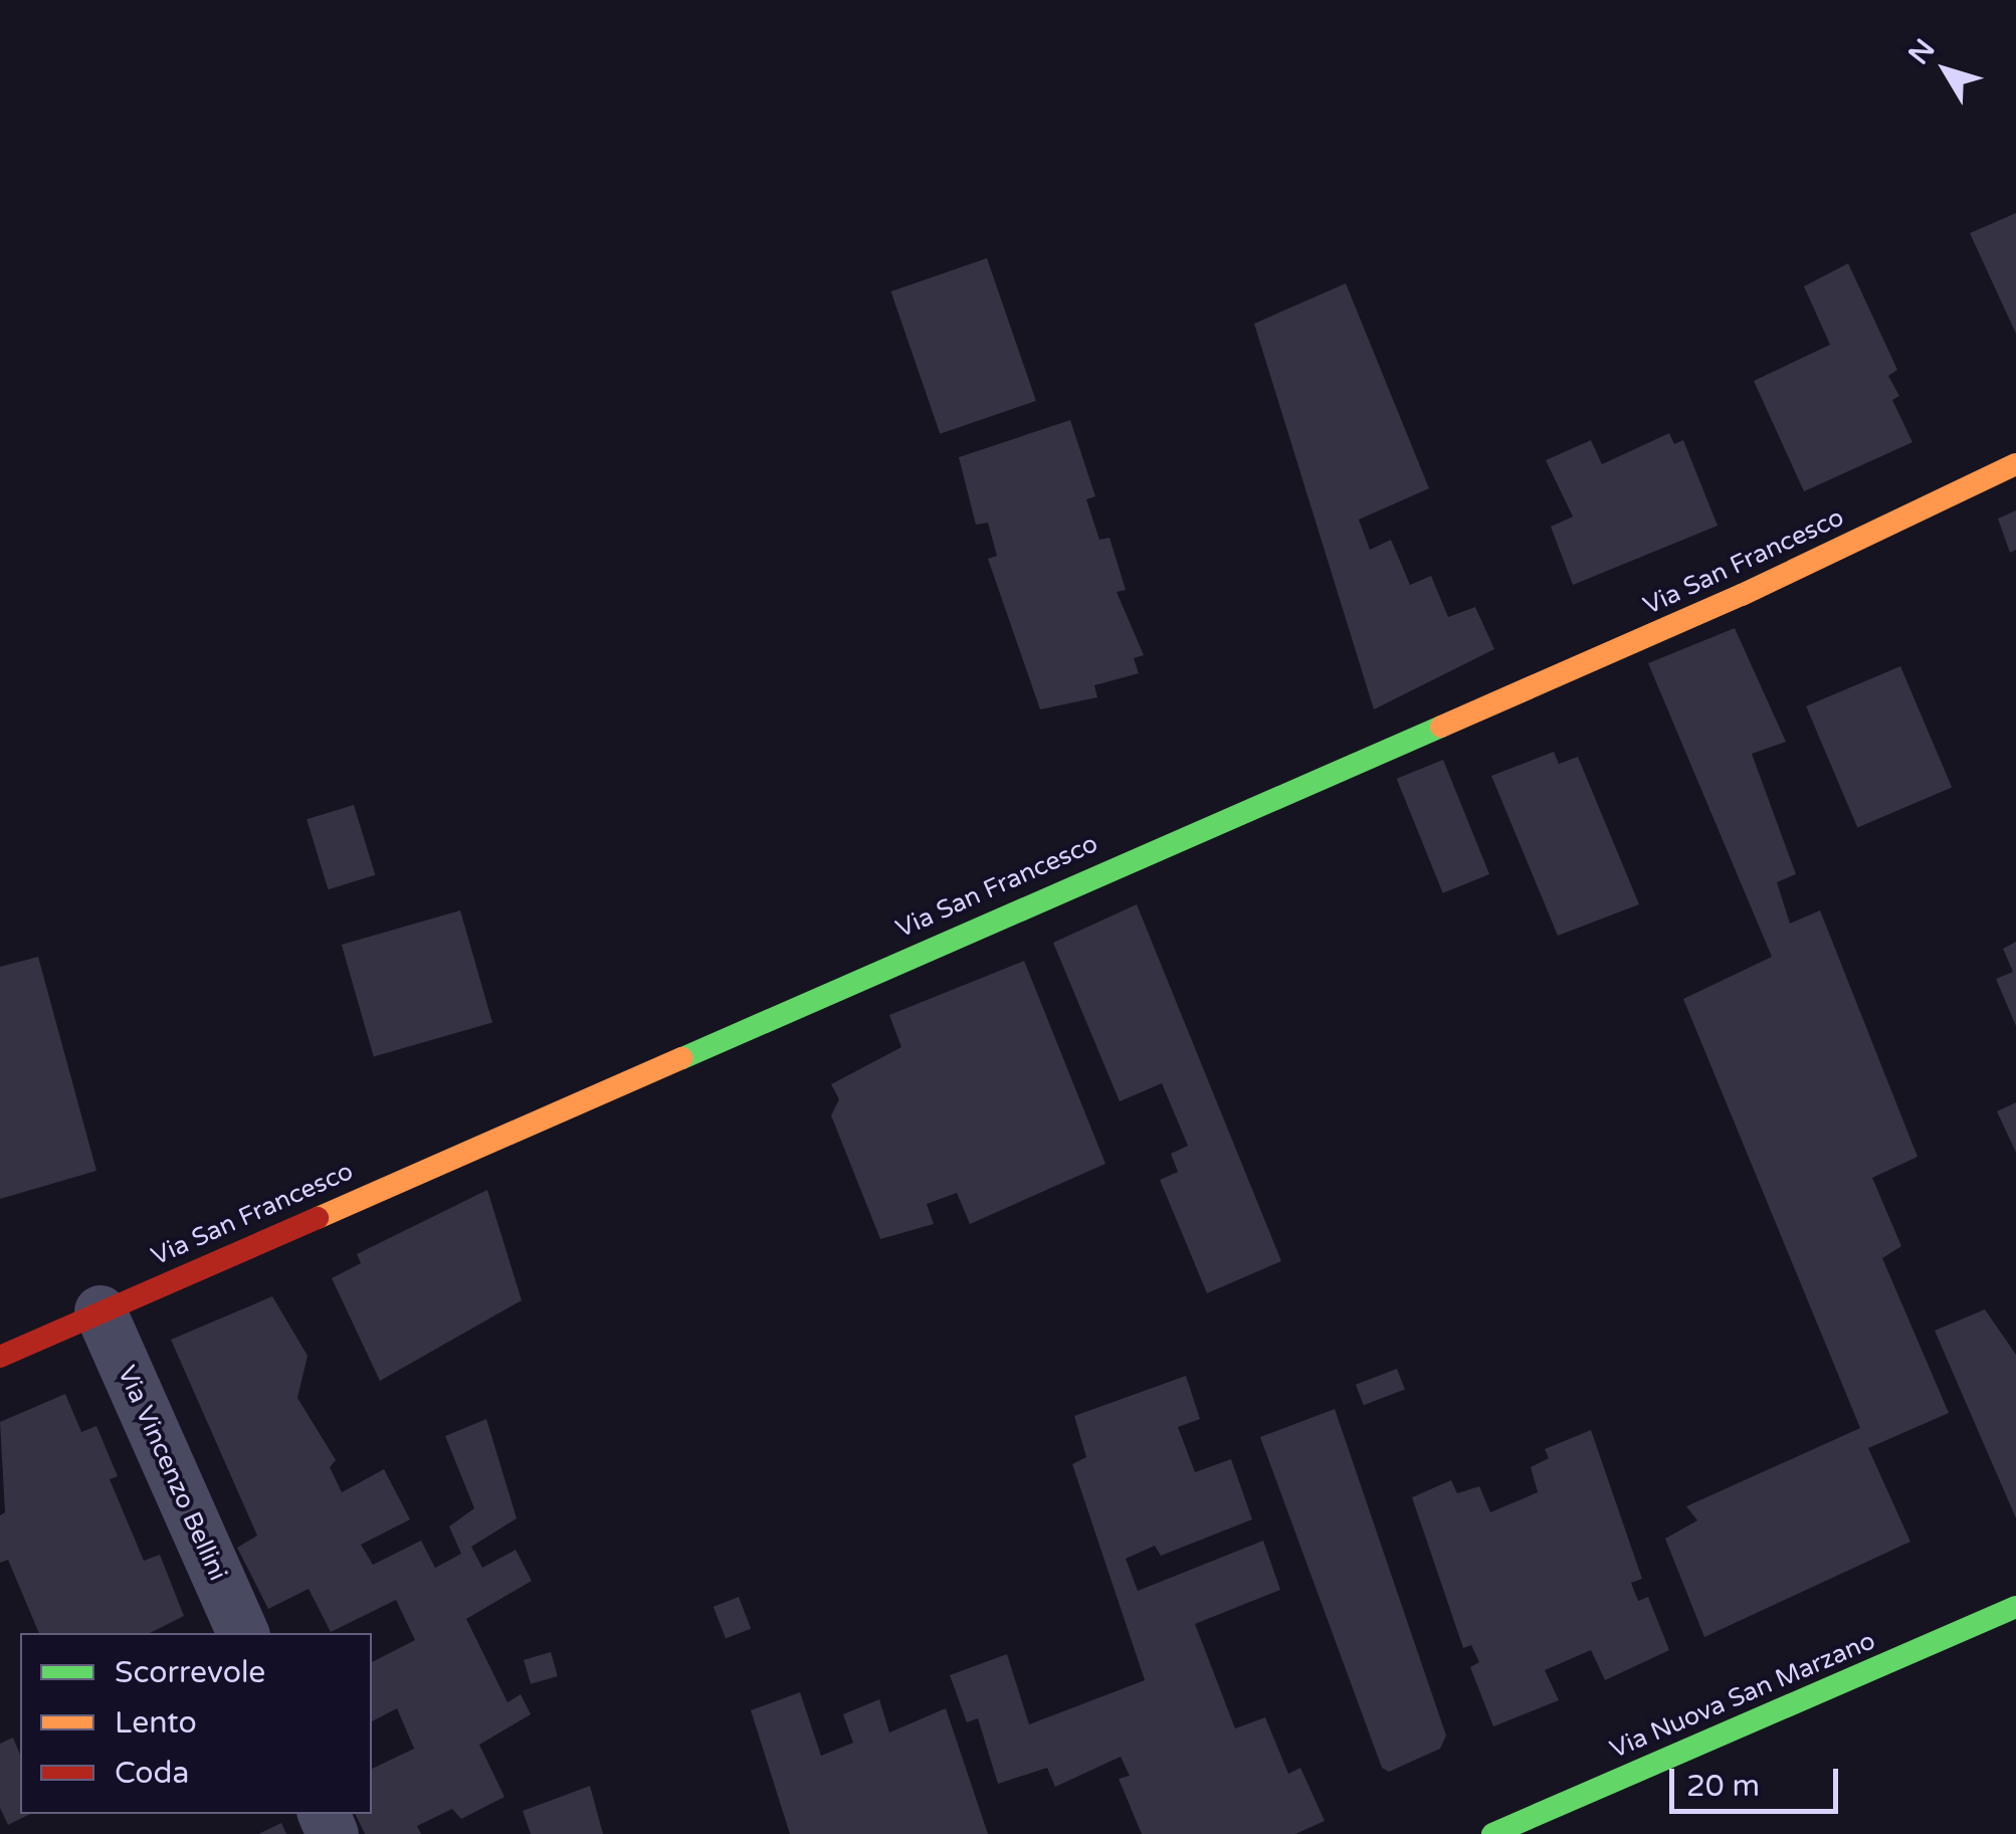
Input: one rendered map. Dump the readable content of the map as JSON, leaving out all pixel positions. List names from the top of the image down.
{
  "streets": {
    "street": ["Via San Francesco", "Via Vincenzo Bellini", "Via Nuova San Marzano"]
  },
  "crossings": [
    ["Via San Francesco", "Via Vincenzo Bellini"]
  ],
  "legend": ["Scorrevole", "Lento", "Coda"],
  "scale_bar": "20 m",
  "north": "top left"
}
